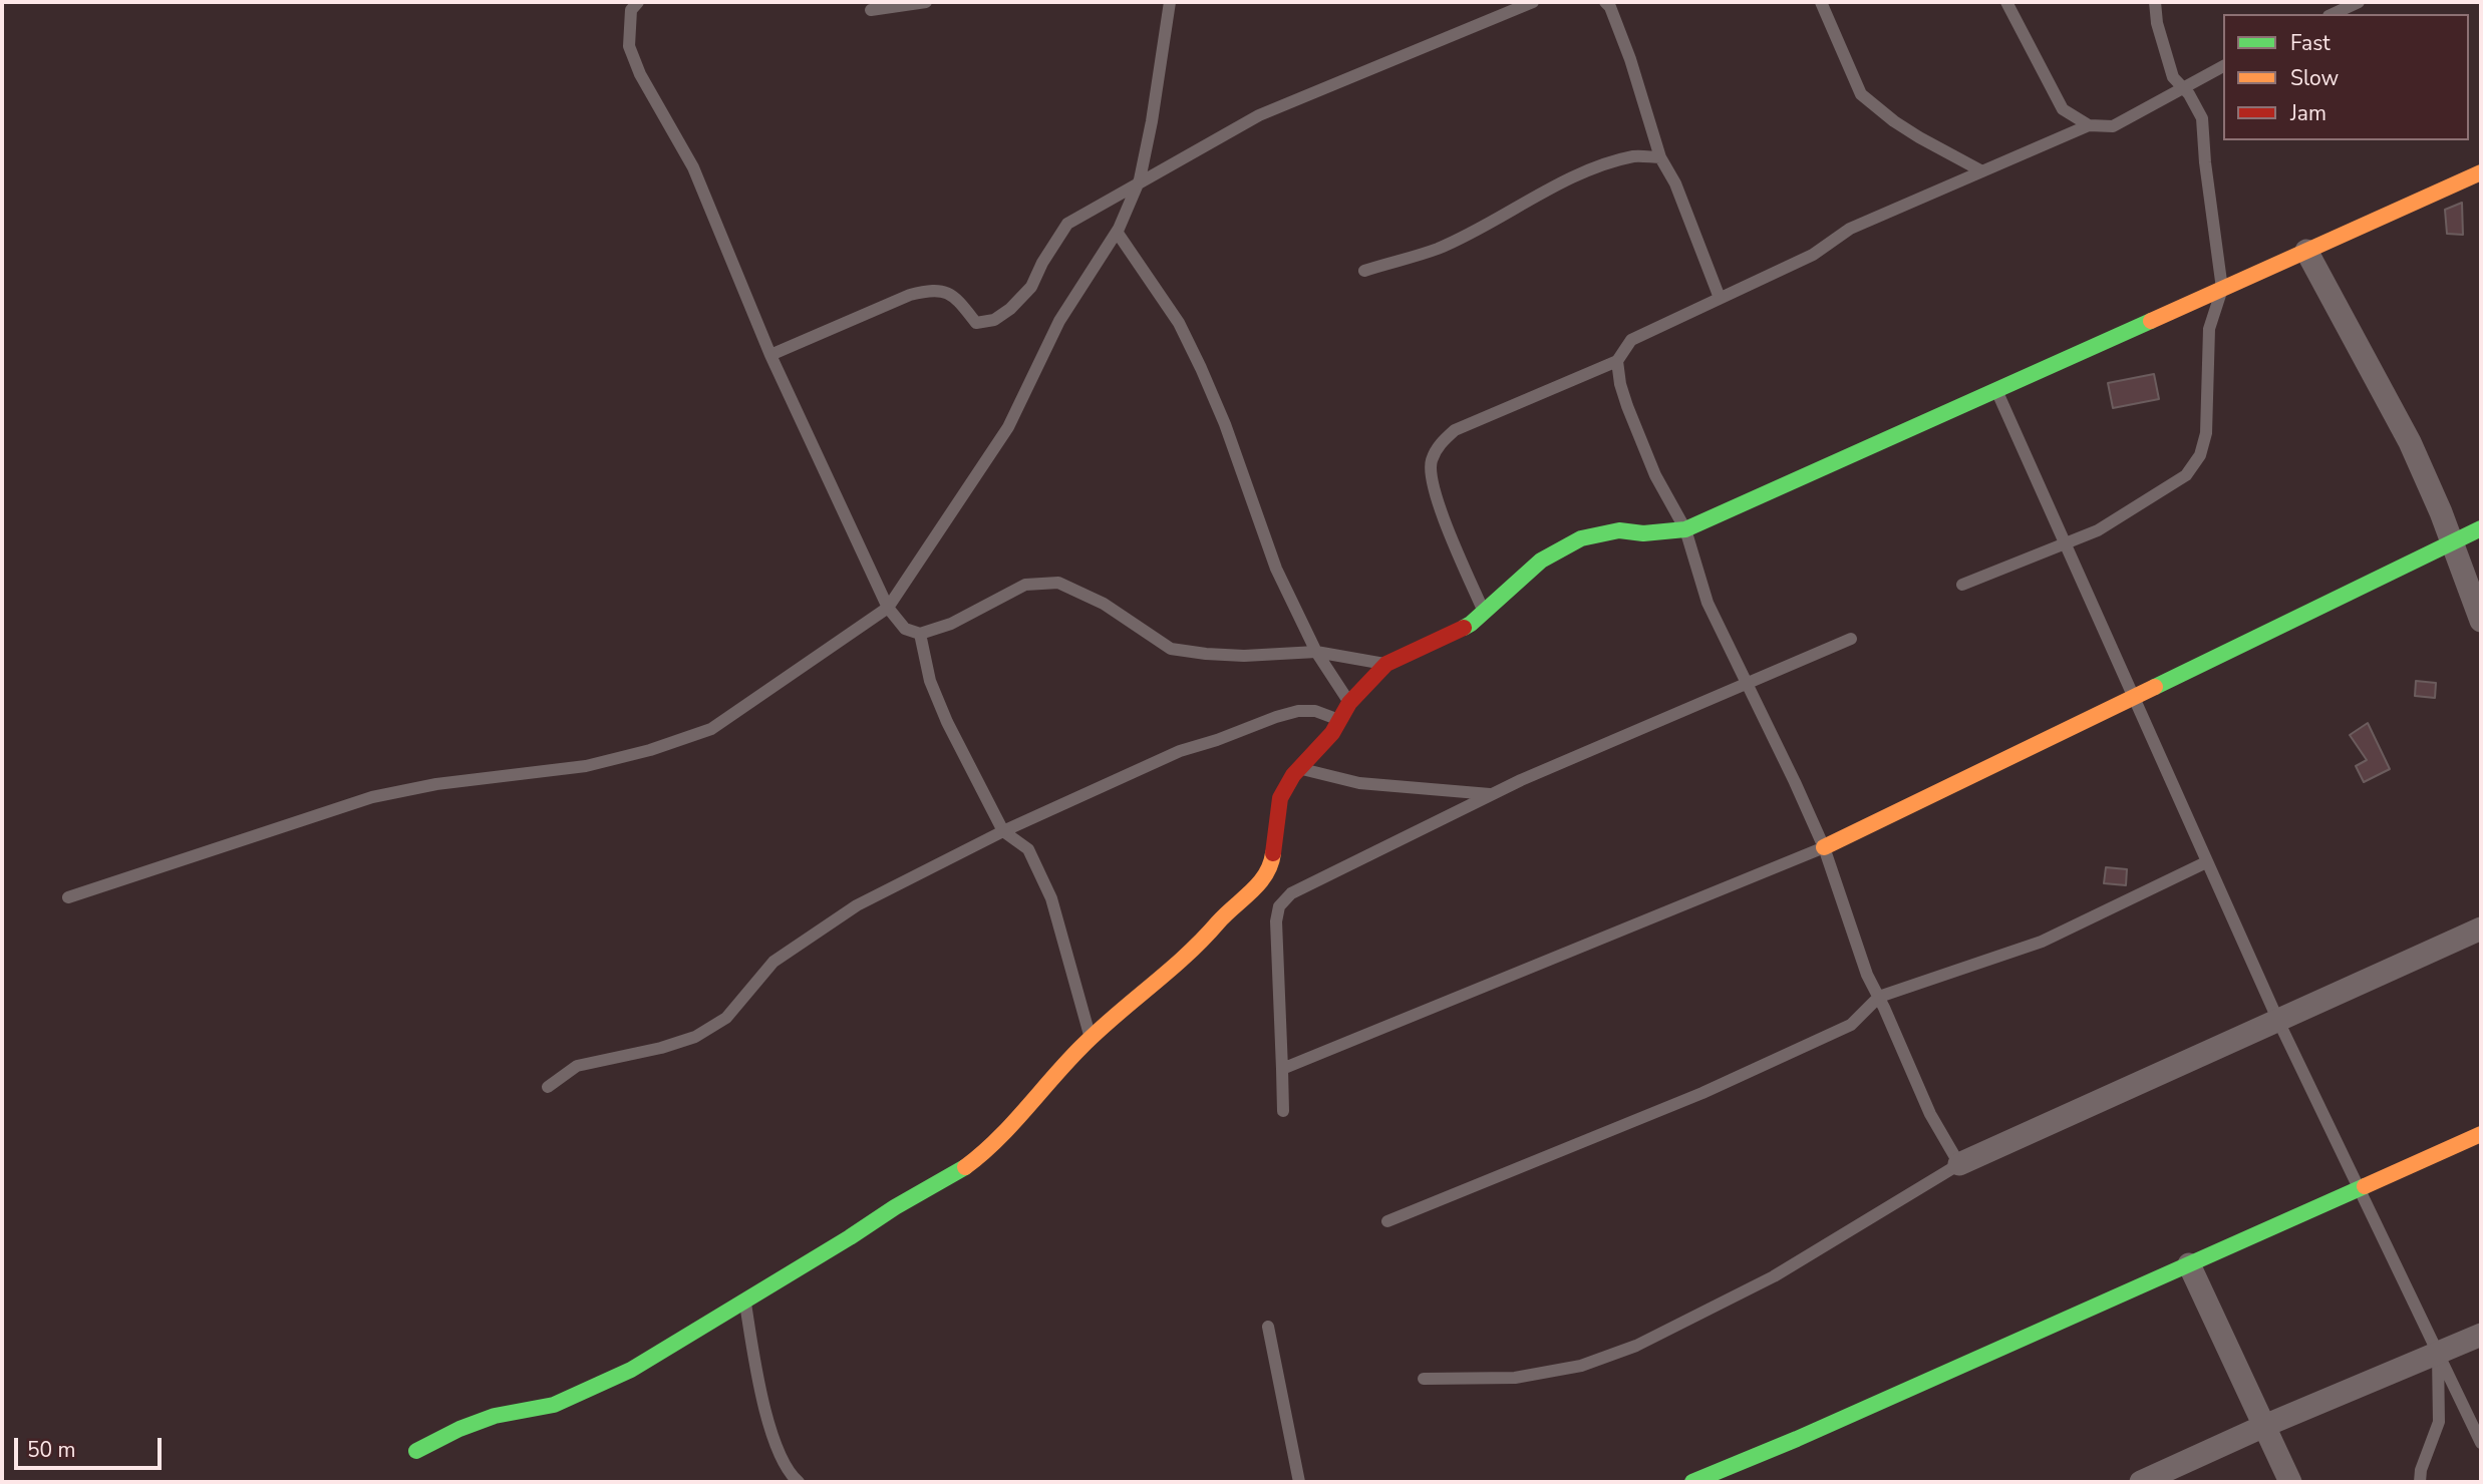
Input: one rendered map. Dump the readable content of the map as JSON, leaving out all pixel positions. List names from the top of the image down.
{
  "legend": ["Fast", "Slow", "Jam"],
  "scale_bar": "50 m"
}
